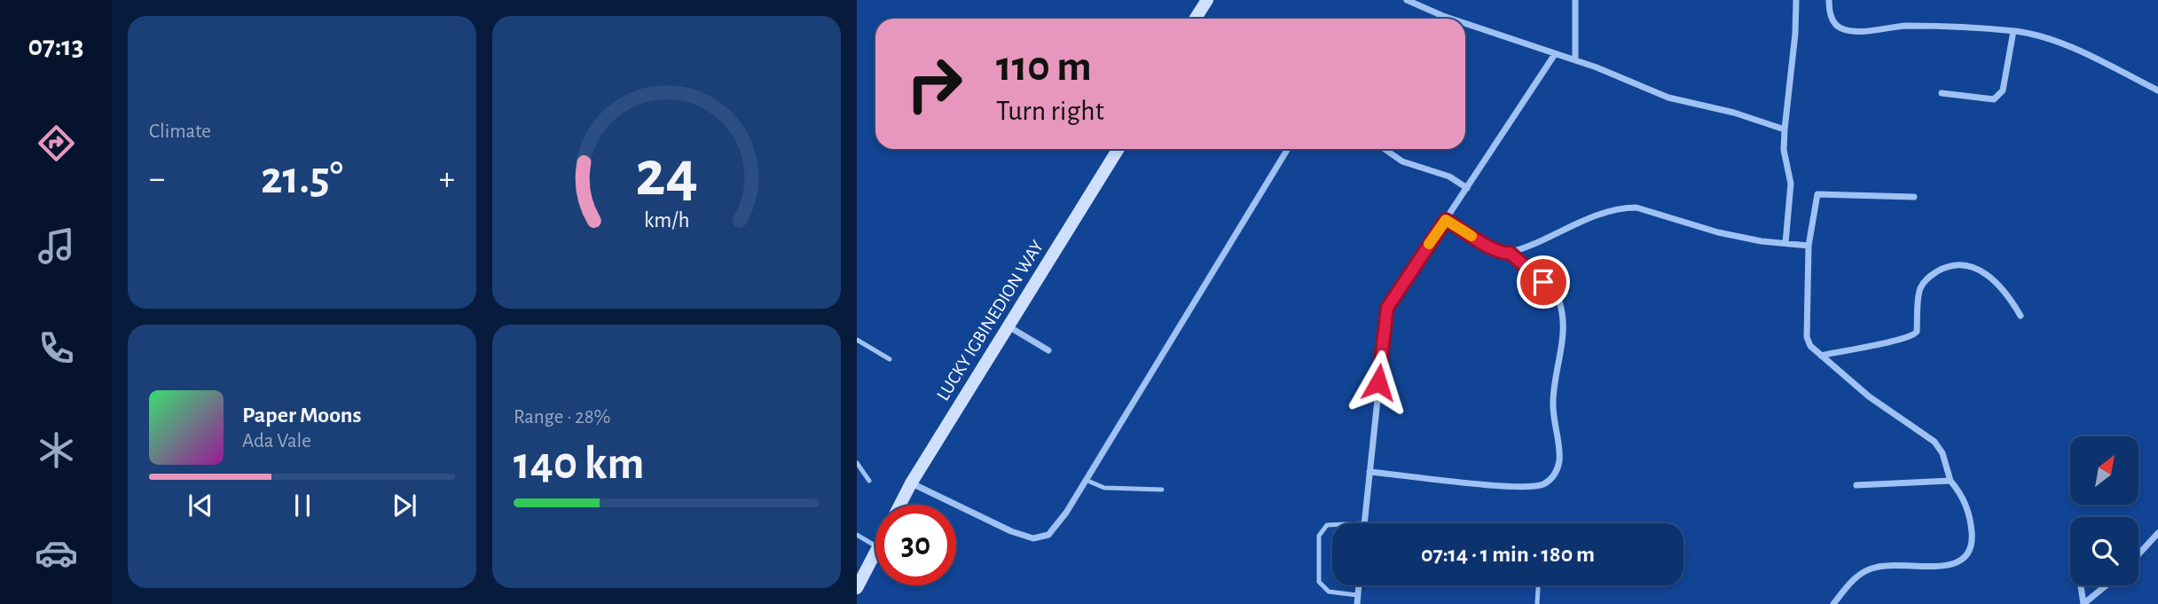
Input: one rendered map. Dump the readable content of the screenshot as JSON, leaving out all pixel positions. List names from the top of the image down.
{
  "streets": {
    "street": ["LUCKY IGBINEDION WAY"]
  },
  "north": "top right",
  "page": {
    "tabs": "07:13",
    "tile": [
      "Climate",
      ["Range · 28%", "140 km"]
    ],
    "turn": ["110 m", "Turn right"],
    "heat": ["−", "21.5°", "+"],
    "song": ["Paper Moons", "Ada Vale"],
    "limit": "30",
    "trip": "07:14 · 1 min · 180 m",
    "gauge": ["24", "km/h"]
  }
}
